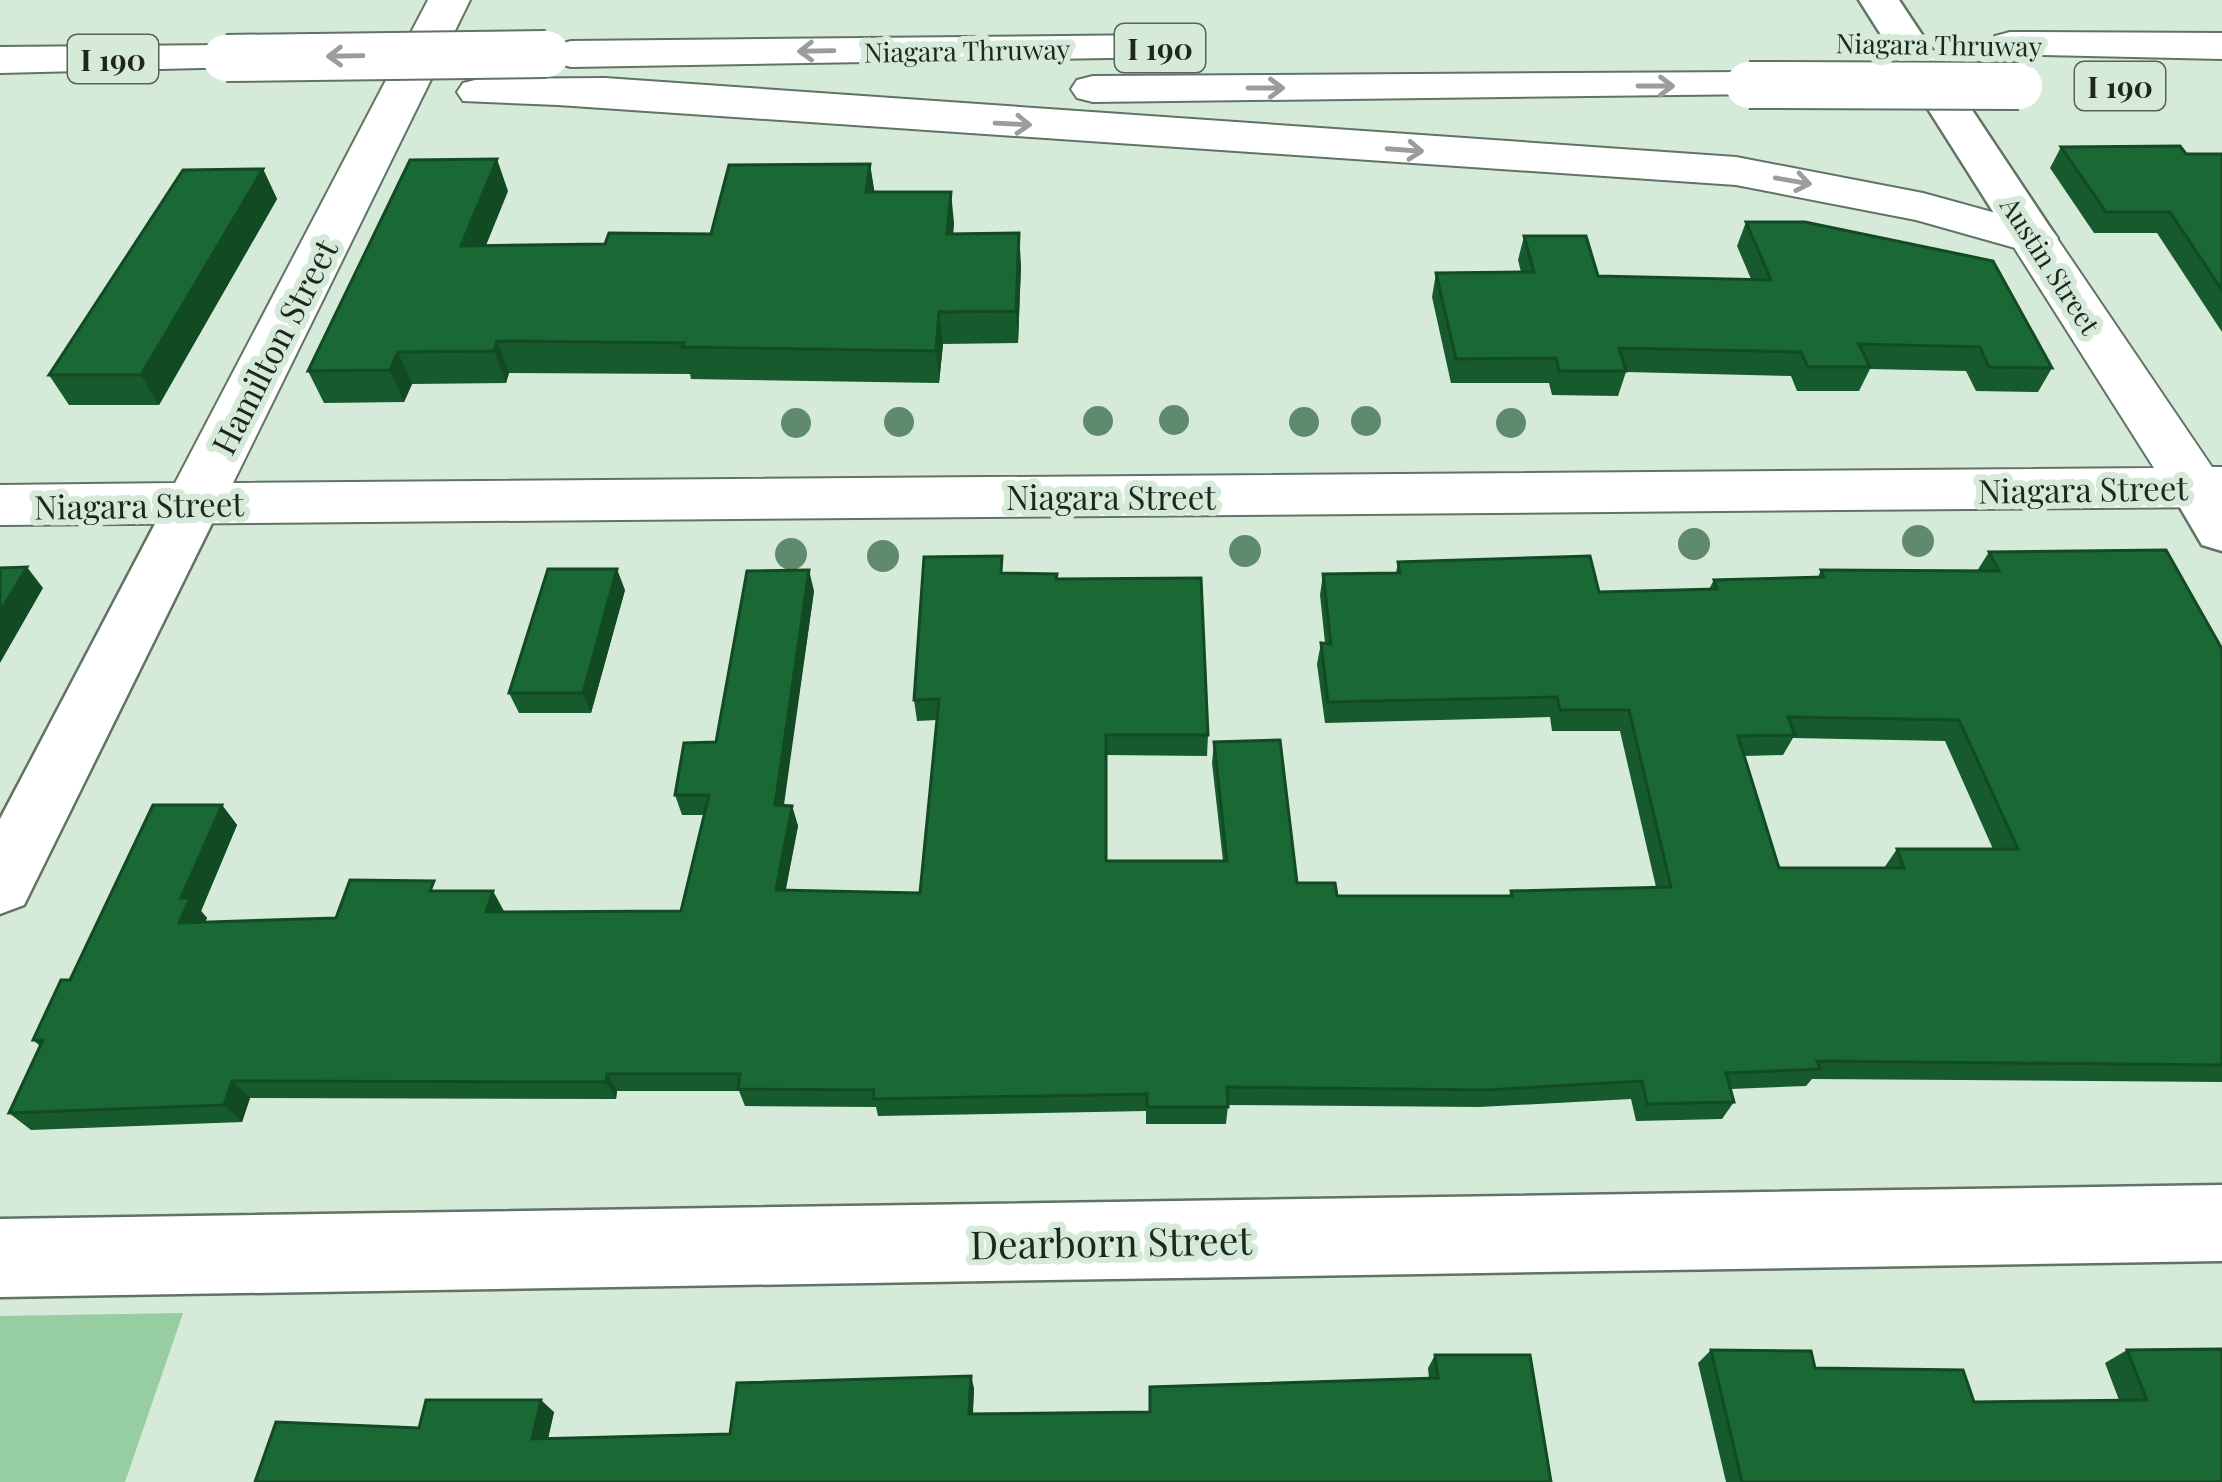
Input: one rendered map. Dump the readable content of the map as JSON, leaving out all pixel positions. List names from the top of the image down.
{
  "streets": {
    "main road": [
      "Niagara Thruway",
      "I 190",
      "Austin Street",
      "Hamilton Street",
      "Niagara Street"
    ],
    "street": ["Dearborn Street"]
  },
  "crossings": [
    ["Austin Street", "Niagara Street"],
    ["Hamilton Street", "Niagara Street"]
  ]
}
